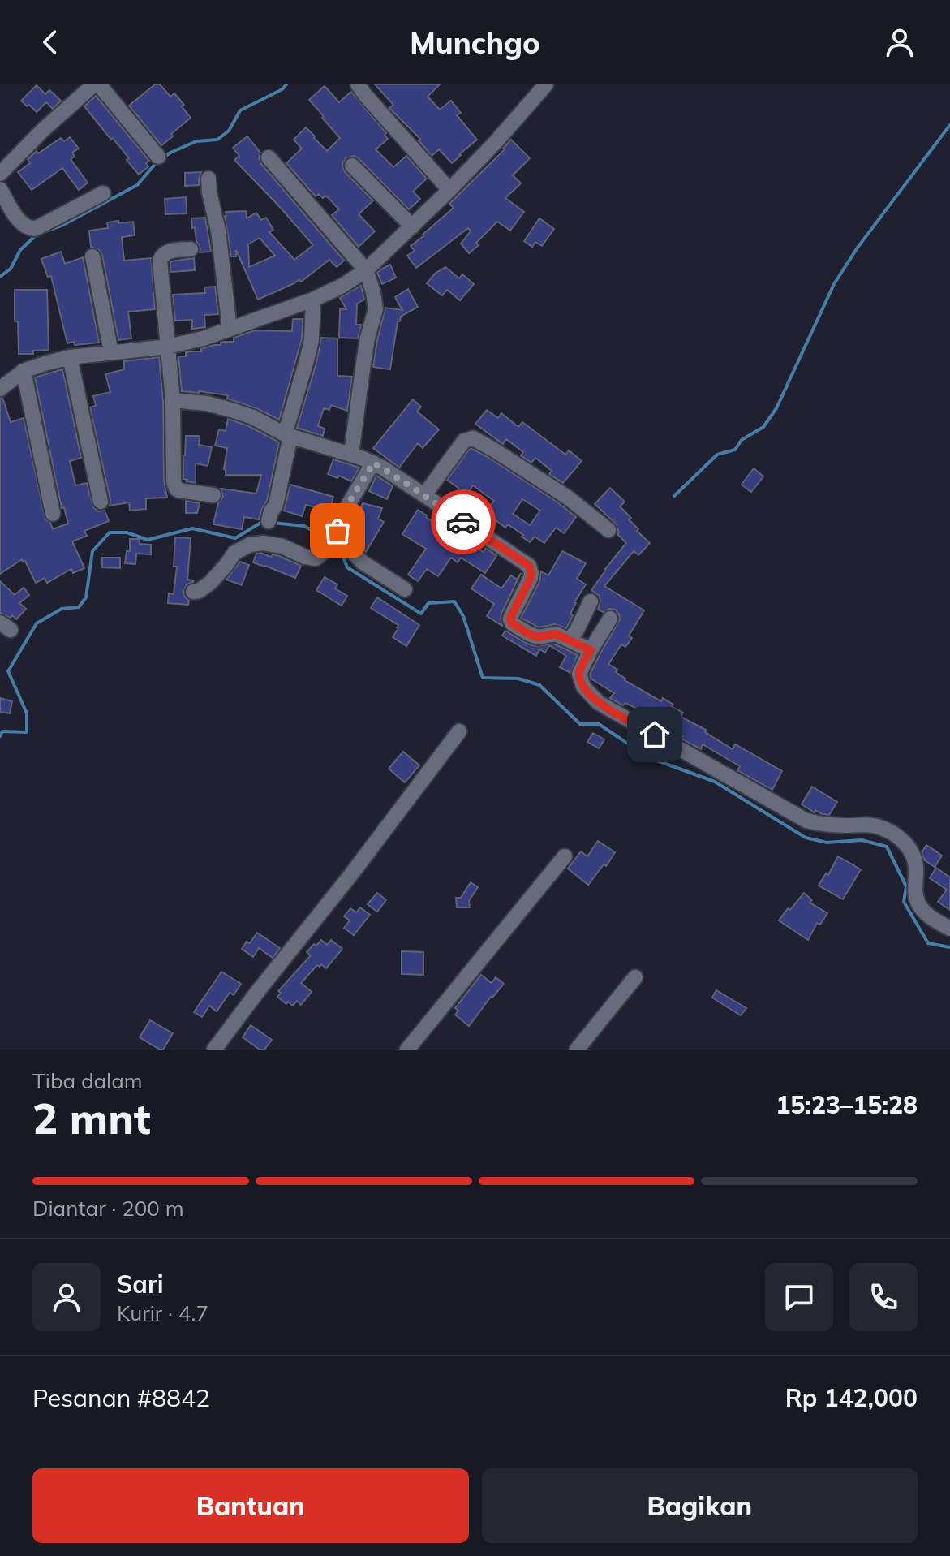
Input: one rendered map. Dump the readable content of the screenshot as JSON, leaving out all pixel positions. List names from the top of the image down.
{
  "page": {
    "header": "Munchgo",
    "heading": ["2 mnt", "Tiba dalam", "15:23–15:28"],
    "panel": [
      "Sari",
      "Kurir · 4.7",
      "Pesanan #8842",
      "Rp 142,000"
    ],
    "bar": "Diantar · 200 m",
    "buttons": ["Bantuan", "Bagikan"]
  }
}
